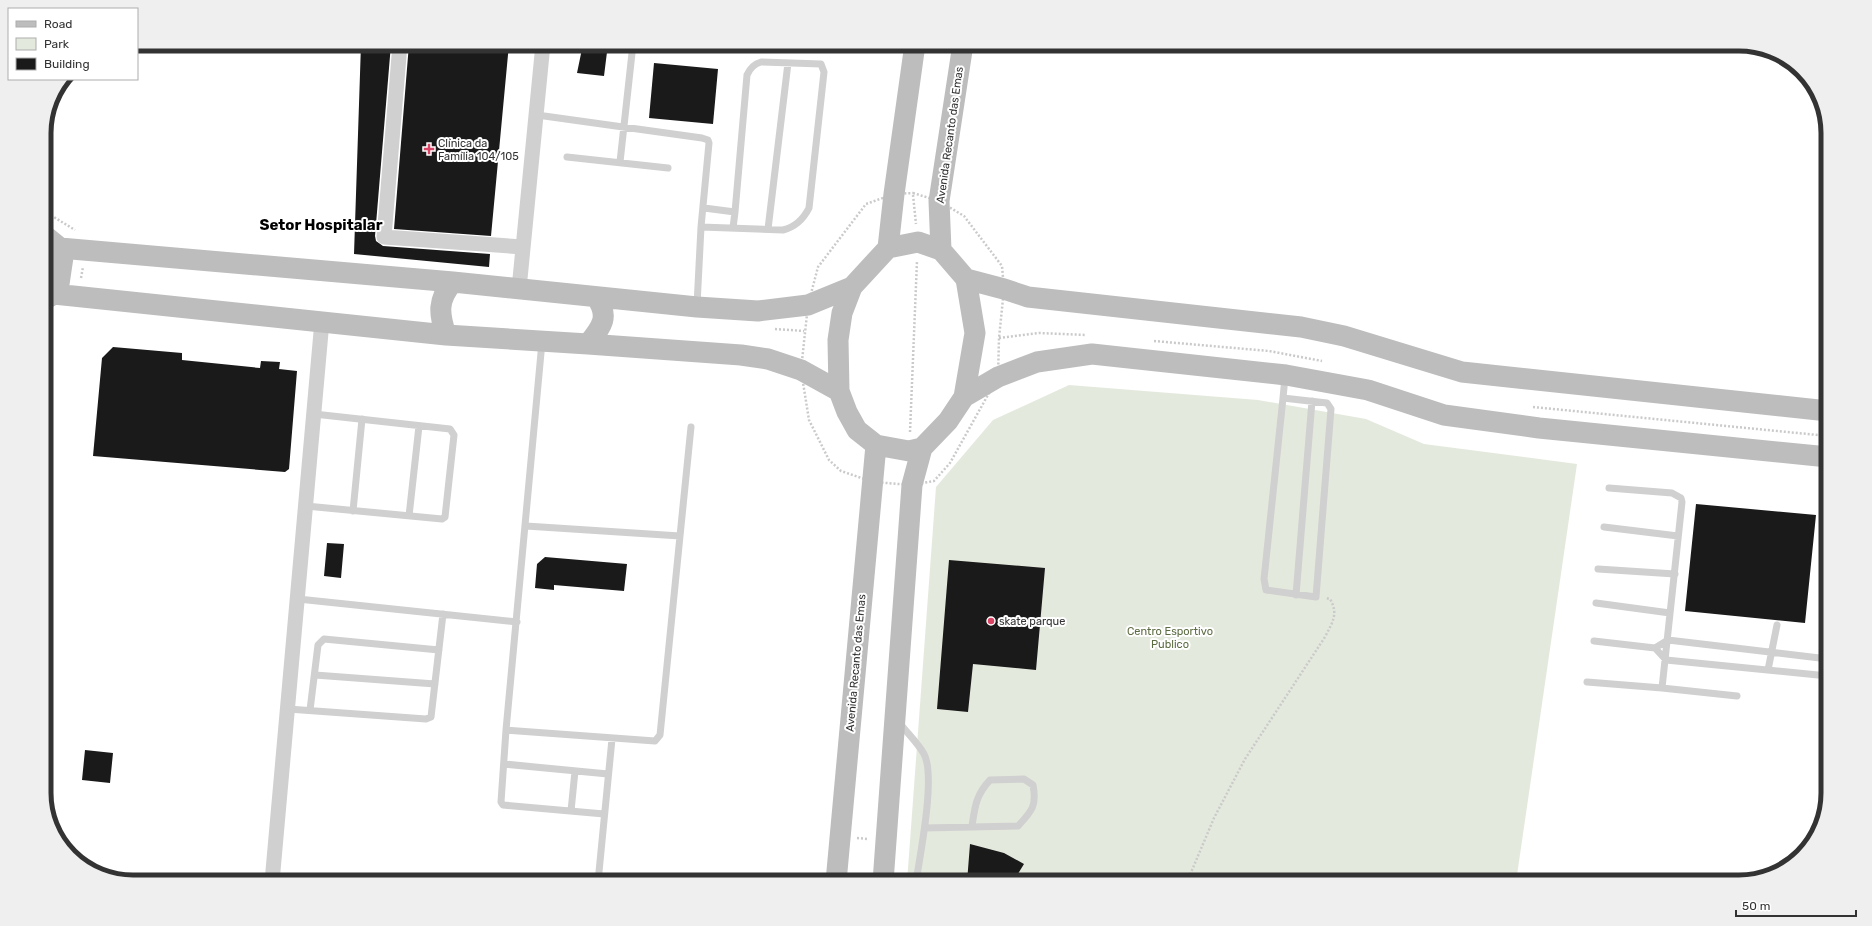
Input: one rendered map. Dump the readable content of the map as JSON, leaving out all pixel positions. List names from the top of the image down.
{
  "streets": {
    "main road": ["Avenida Recanto das Emas"]
  },
  "districts": ["Setor Hospitalar"],
  "parks": ["Centro Esportivo Publico"],
  "places": {
    "health": ["Clínica da Família 104/105"],
    "other": ["skate parque"]
  },
  "legend": ["Road", "Park", "Building"],
  "scale_bar": "50 m"
}
